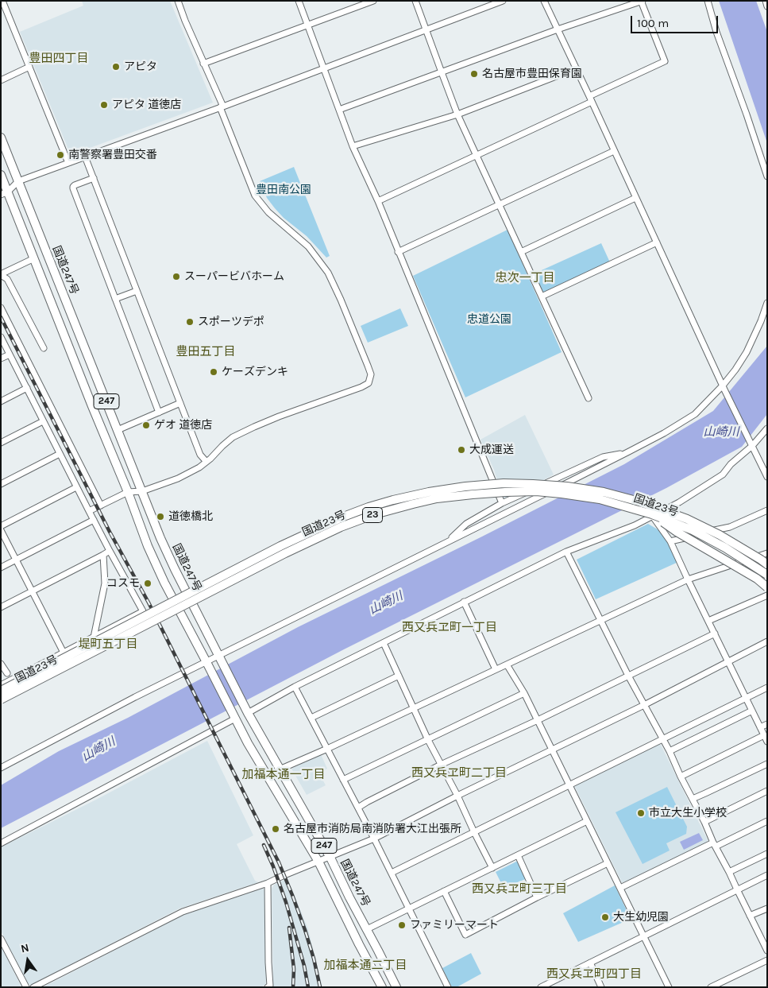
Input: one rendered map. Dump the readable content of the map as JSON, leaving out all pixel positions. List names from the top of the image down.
{
  "streets": {
    "highway": [
      "国道247号",
      "247",
      "国道23号",
      "23"
    ]
  },
  "districts": [
    "豊田四丁目",
    "忠次一丁目",
    "豊田五丁目",
    "西又兵ヱ町一丁目",
    "堤町五丁目",
    "西又兵ヱ町二丁目",
    "加福本通一丁目",
    "西又兵ヱ町三丁目",
    "加福本通二丁目",
    "西又兵ヱ町四丁目"
  ],
  "water": ["山崎川"],
  "parks": ["豊田南公園", "忠道公園"],
  "places": [
    "アピタ",
    "名古屋市豊田保育園",
    "アピタ 道徳店",
    "南警察署豊田交番",
    "スーパービバホーム",
    "スポーツデポ",
    "ケーズデンキ",
    "ゲオ 道徳店",
    "大成運送",
    "道徳橋北",
    "コスモ",
    "市立大生小学校",
    "名古屋市消防局南消防署大江出張所",
    "大生幼児園",
    "ファミリーマート"
  ],
  "scale_bar": "100 m",
  "north": "top"
}
